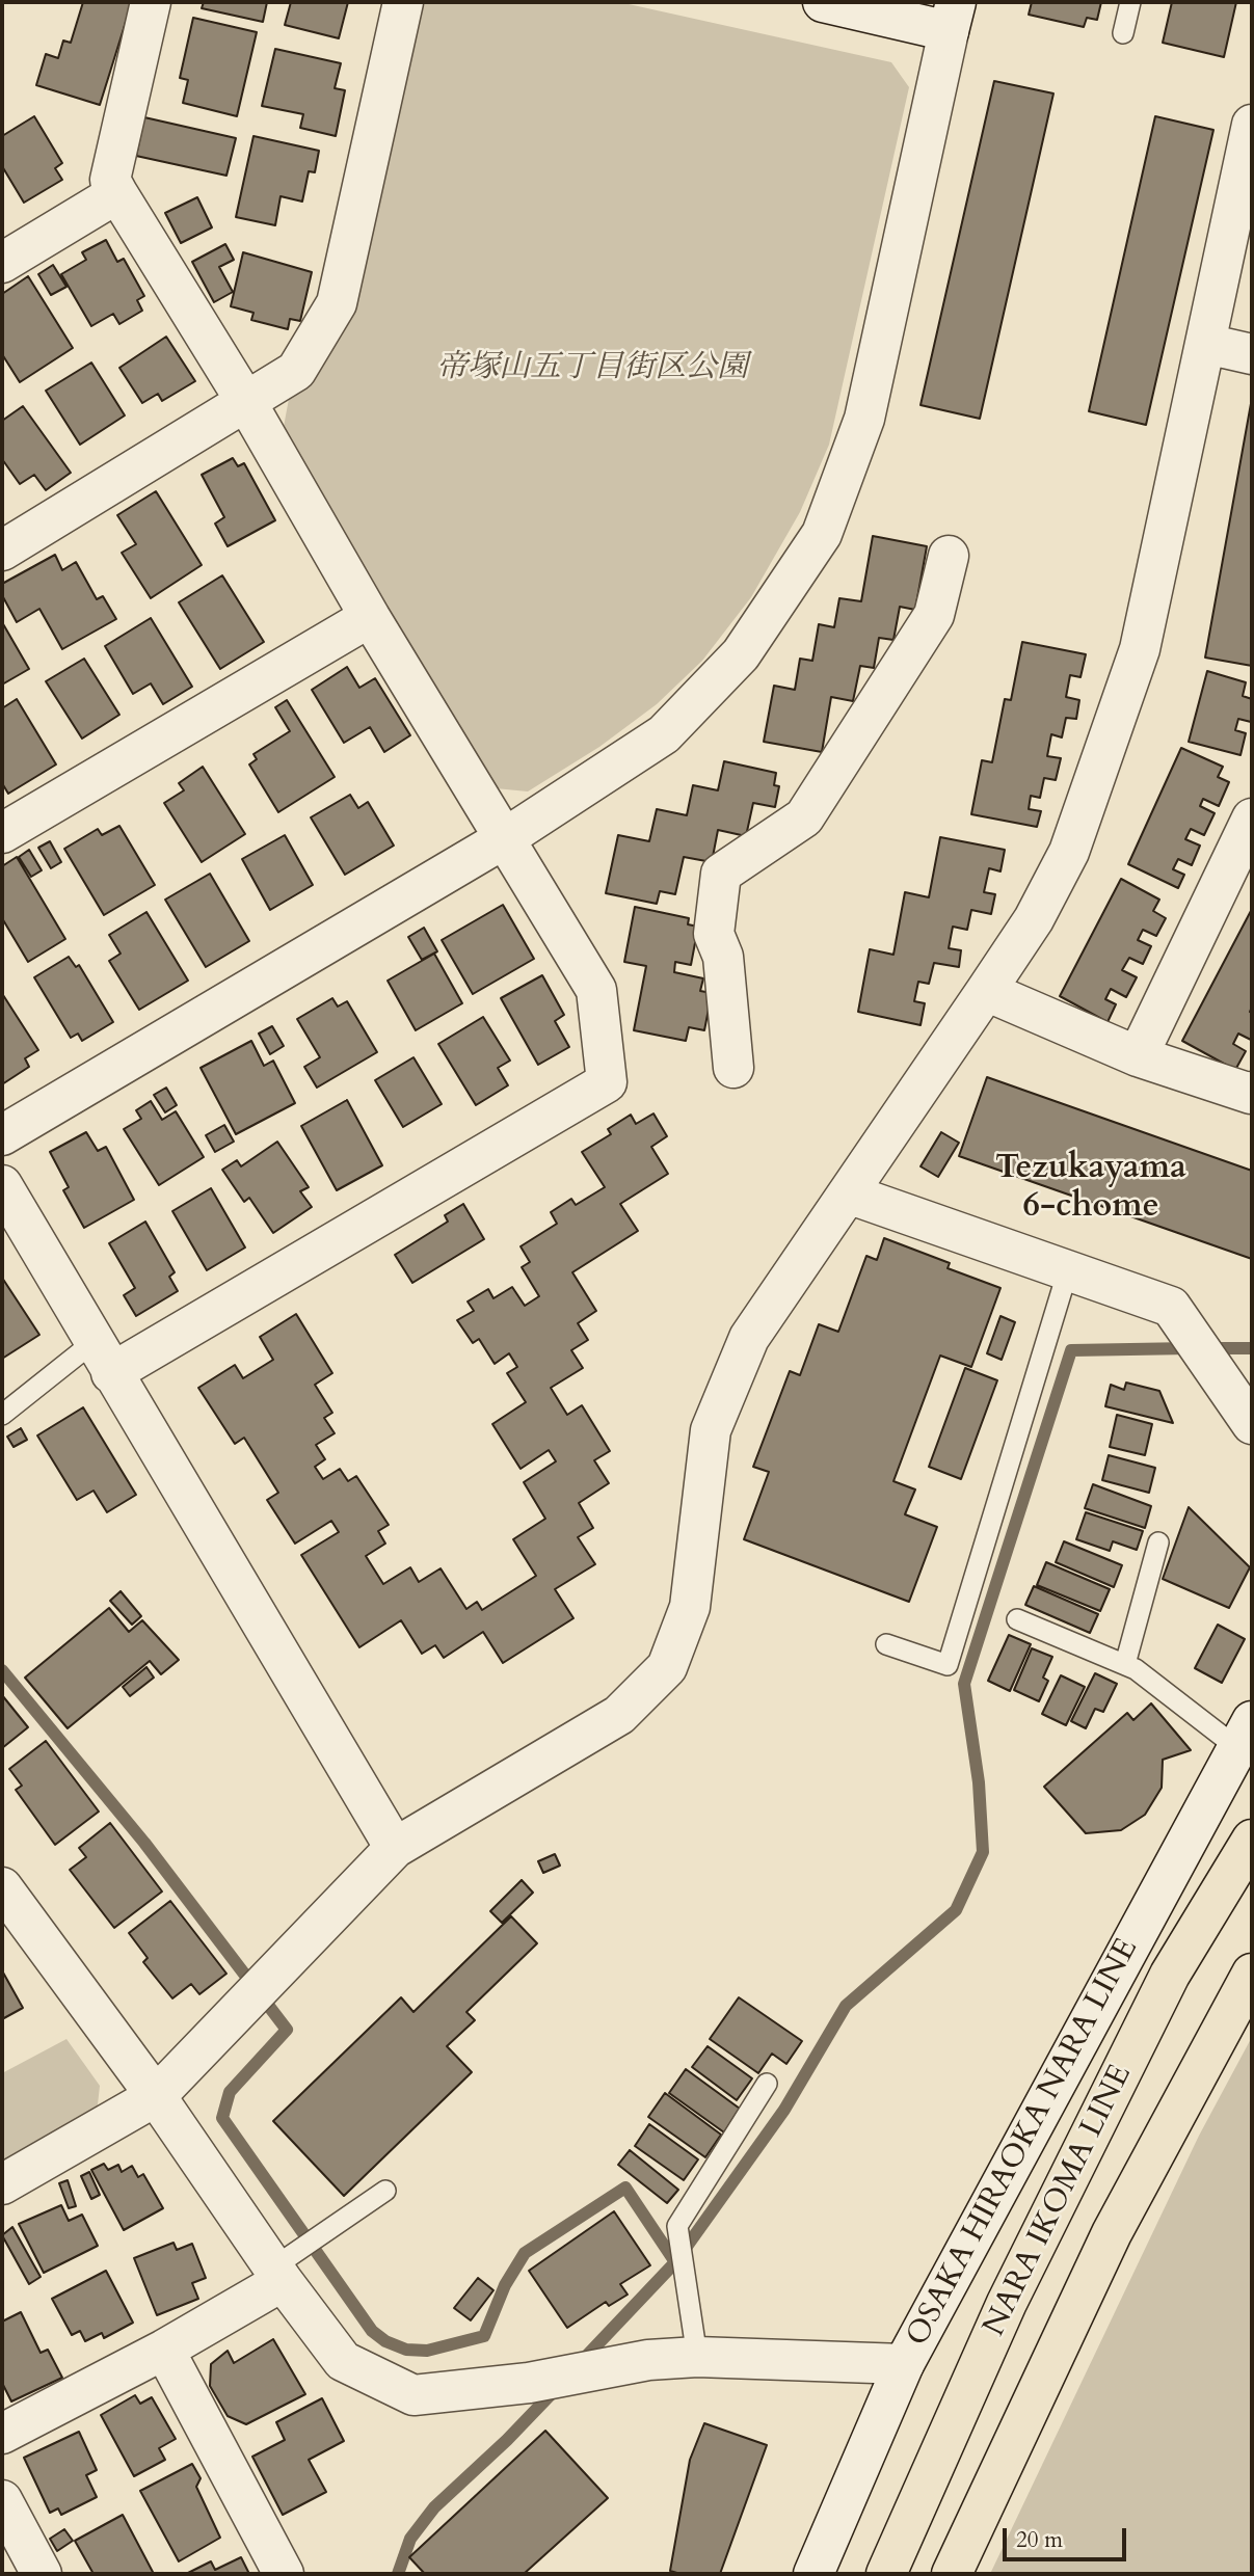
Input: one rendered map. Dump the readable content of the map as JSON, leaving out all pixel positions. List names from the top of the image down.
{
  "streets": {
    "main road": ["NARA IKOMA LINE"],
    "street": ["OSAKA HIRAOKA NARA LINE"]
  },
  "districts": ["Tezukayama 6-chome"],
  "parks": ["帝塚山五丁目街区公園"],
  "scale_bar": "20 m"
}
